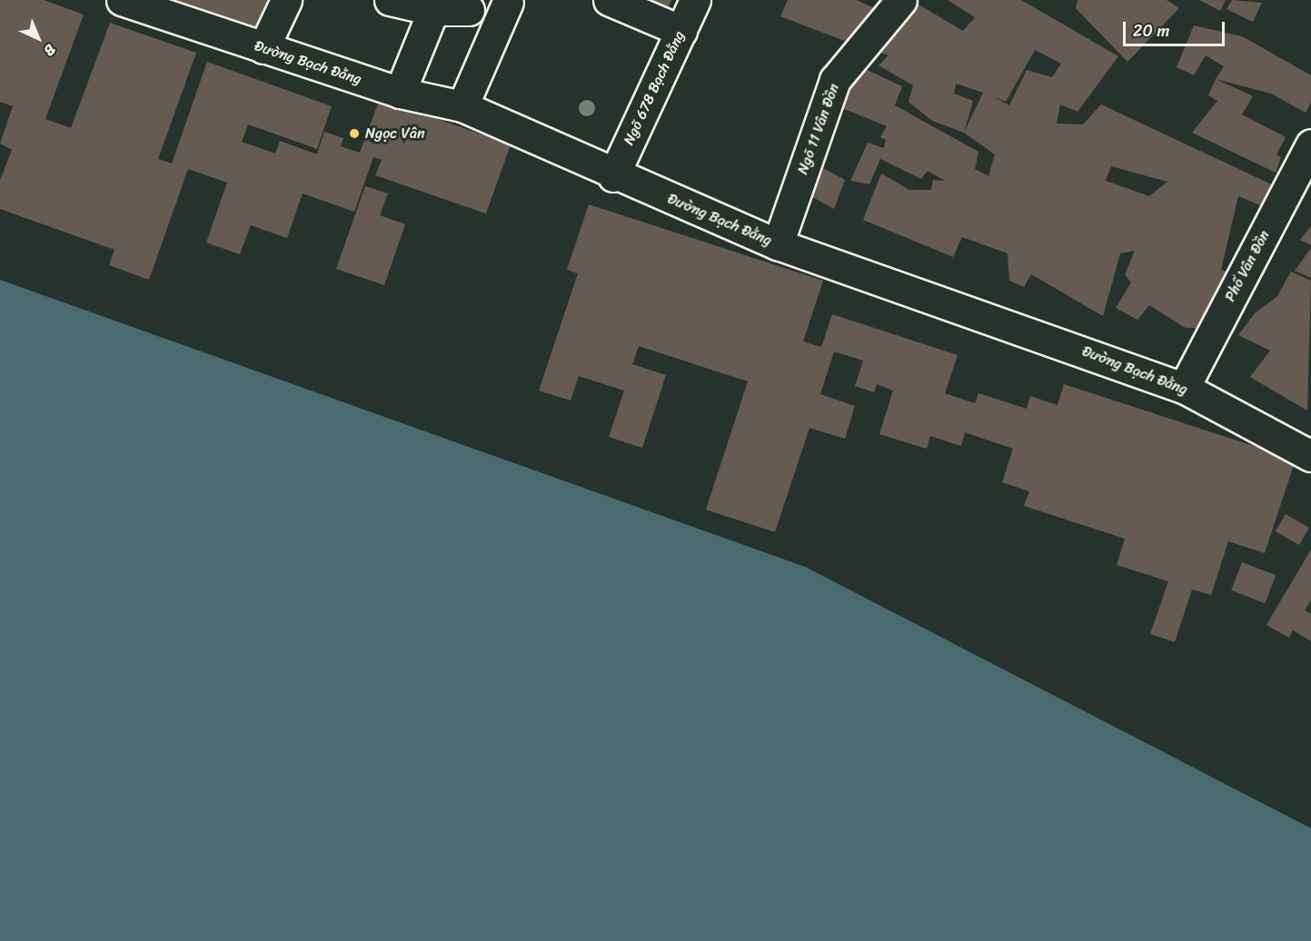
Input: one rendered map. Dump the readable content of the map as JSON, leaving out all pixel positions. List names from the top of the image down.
{
  "streets": {
    "street": [
      "Đường Bạch Đằng",
      "Ngõ 678 Bạch Đằng",
      "Ngõ 11 Vân Đồn",
      "Phố Vân Đồn"
    ]
  },
  "crossings": [
    ["Đường Bạch Đằng", "Ngõ 678 Bạch Đằng"],
    ["Đường Bạch Đằng", "Ngõ 11 Vân Đồn"],
    ["Đường Bạch Đằng", "Phố Vân Đồn"]
  ],
  "places": ["Ngọc Vân"],
  "scale_bar": "20 m",
  "north": "bottom right"
}
